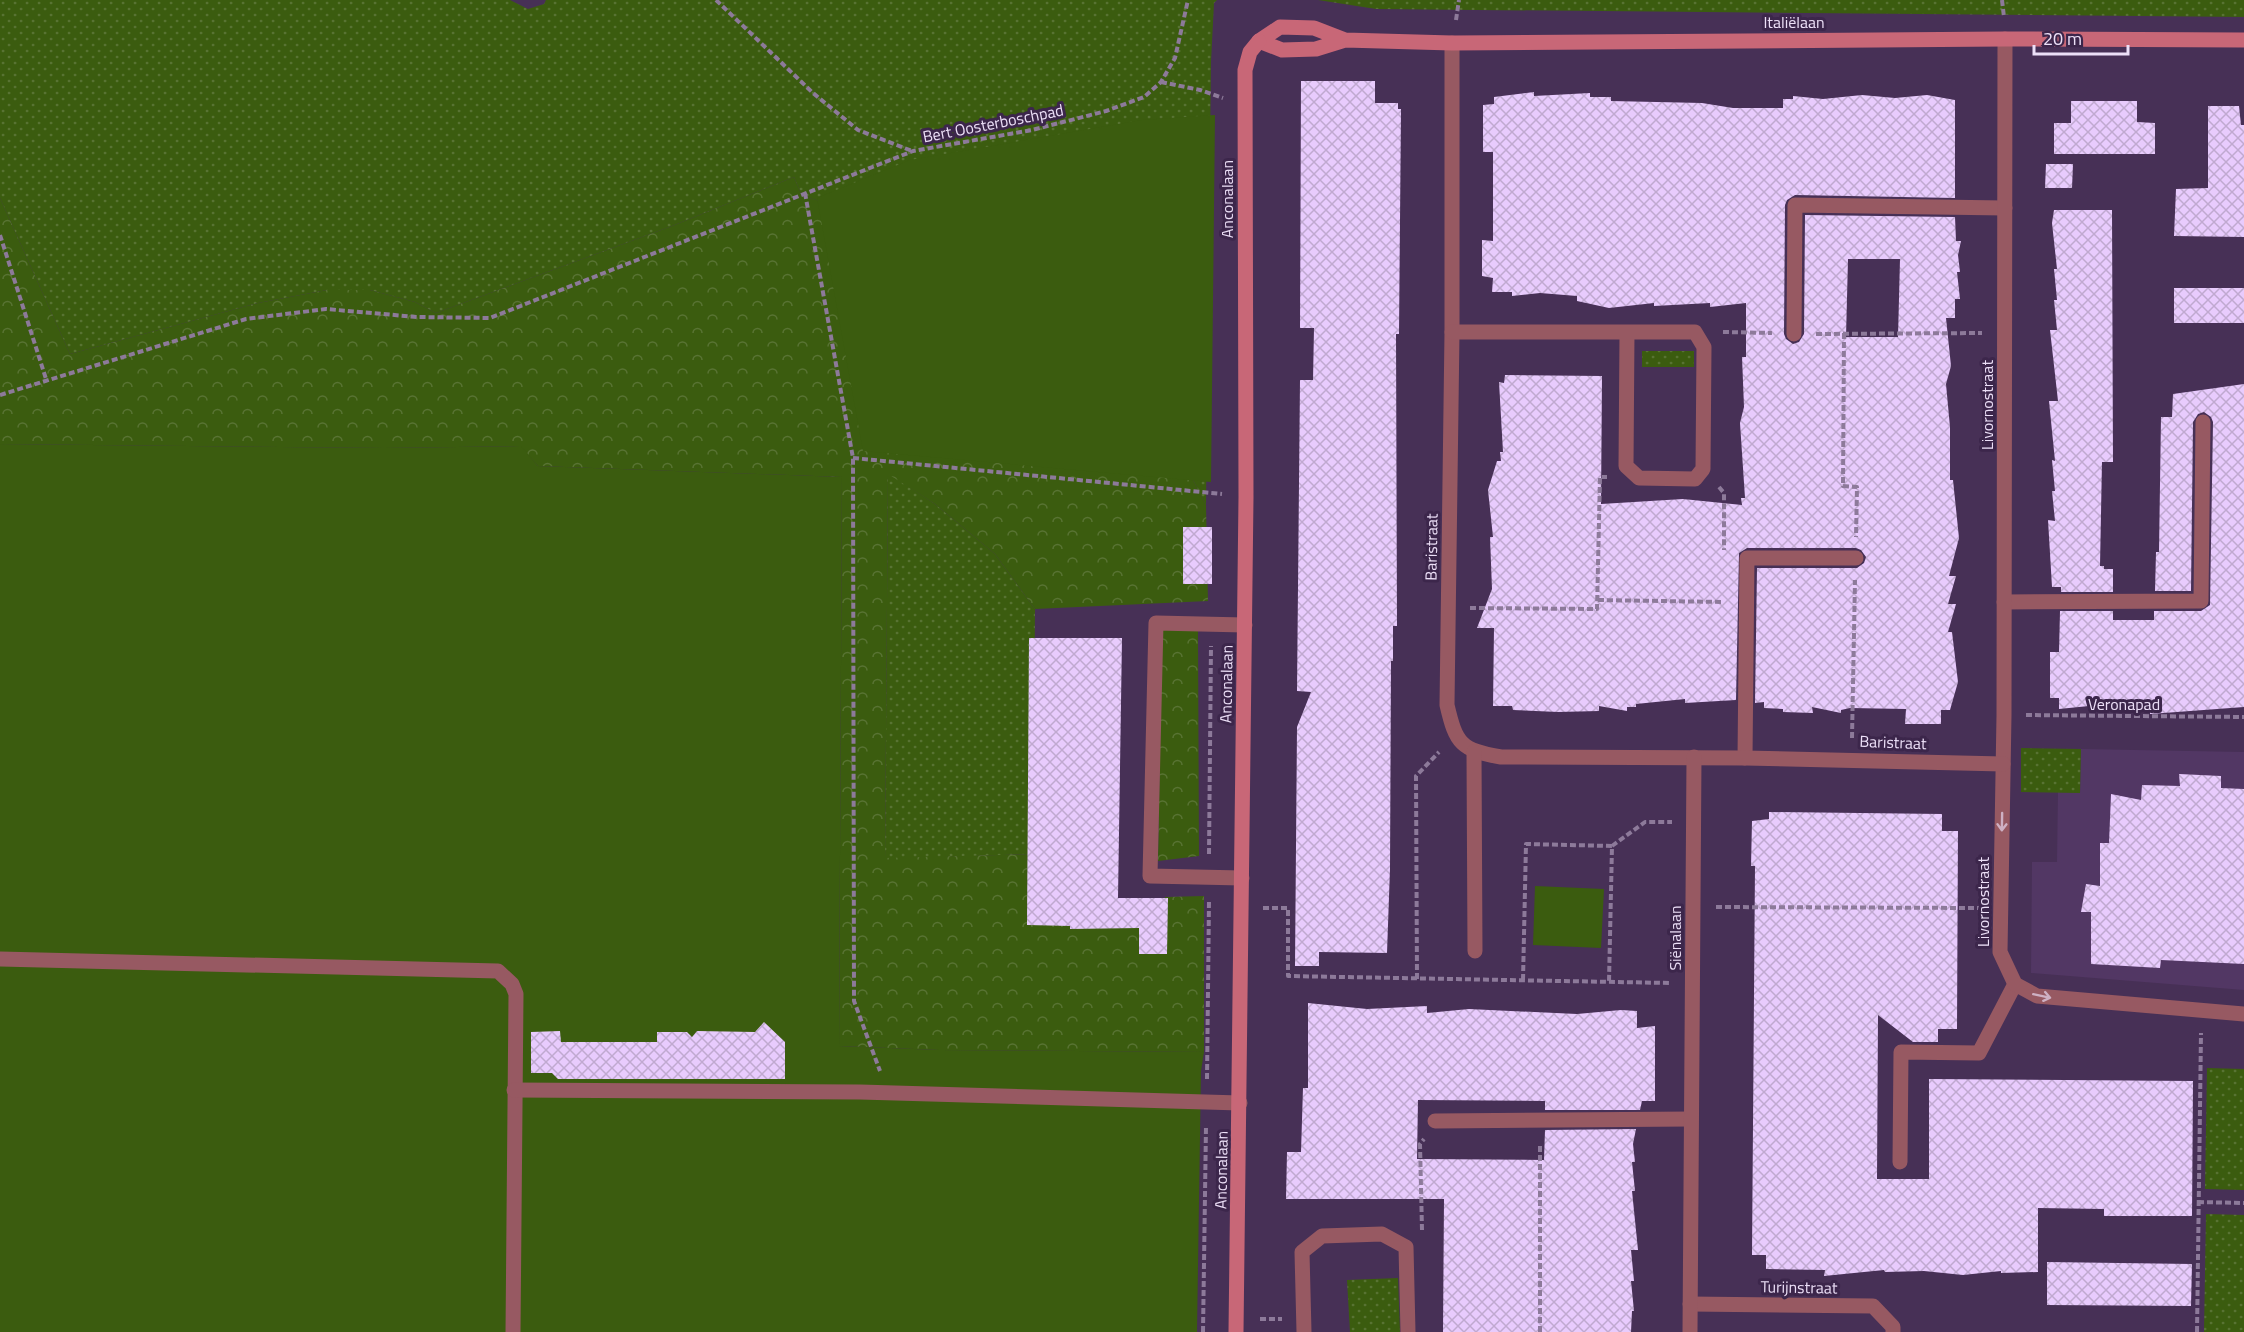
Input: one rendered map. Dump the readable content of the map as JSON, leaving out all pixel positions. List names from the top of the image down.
{
  "streets": {
    "street": [
      "Italiëlaan",
      "Anconalaan",
      "Livornostraat",
      "Baristraat",
      "Siënalaan",
      "Turijnstraat"
    ],
    "path": ["Bert Oosterboschpad", "Veronapad"]
  },
  "crossings": [
    ["Italiëlaan", "Anconalaan"],
    ["Italiëlaan", "Livornostraat"],
    ["Italiëlaan", "Baristraat"],
    ["Livornostraat", "Baristraat"],
    ["Livornostraat", "Veronapad"],
    ["Baristraat", "Siënalaan"],
    ["Siënalaan", "Turijnstraat"]
  ],
  "scale_bar": "20 m"
}
